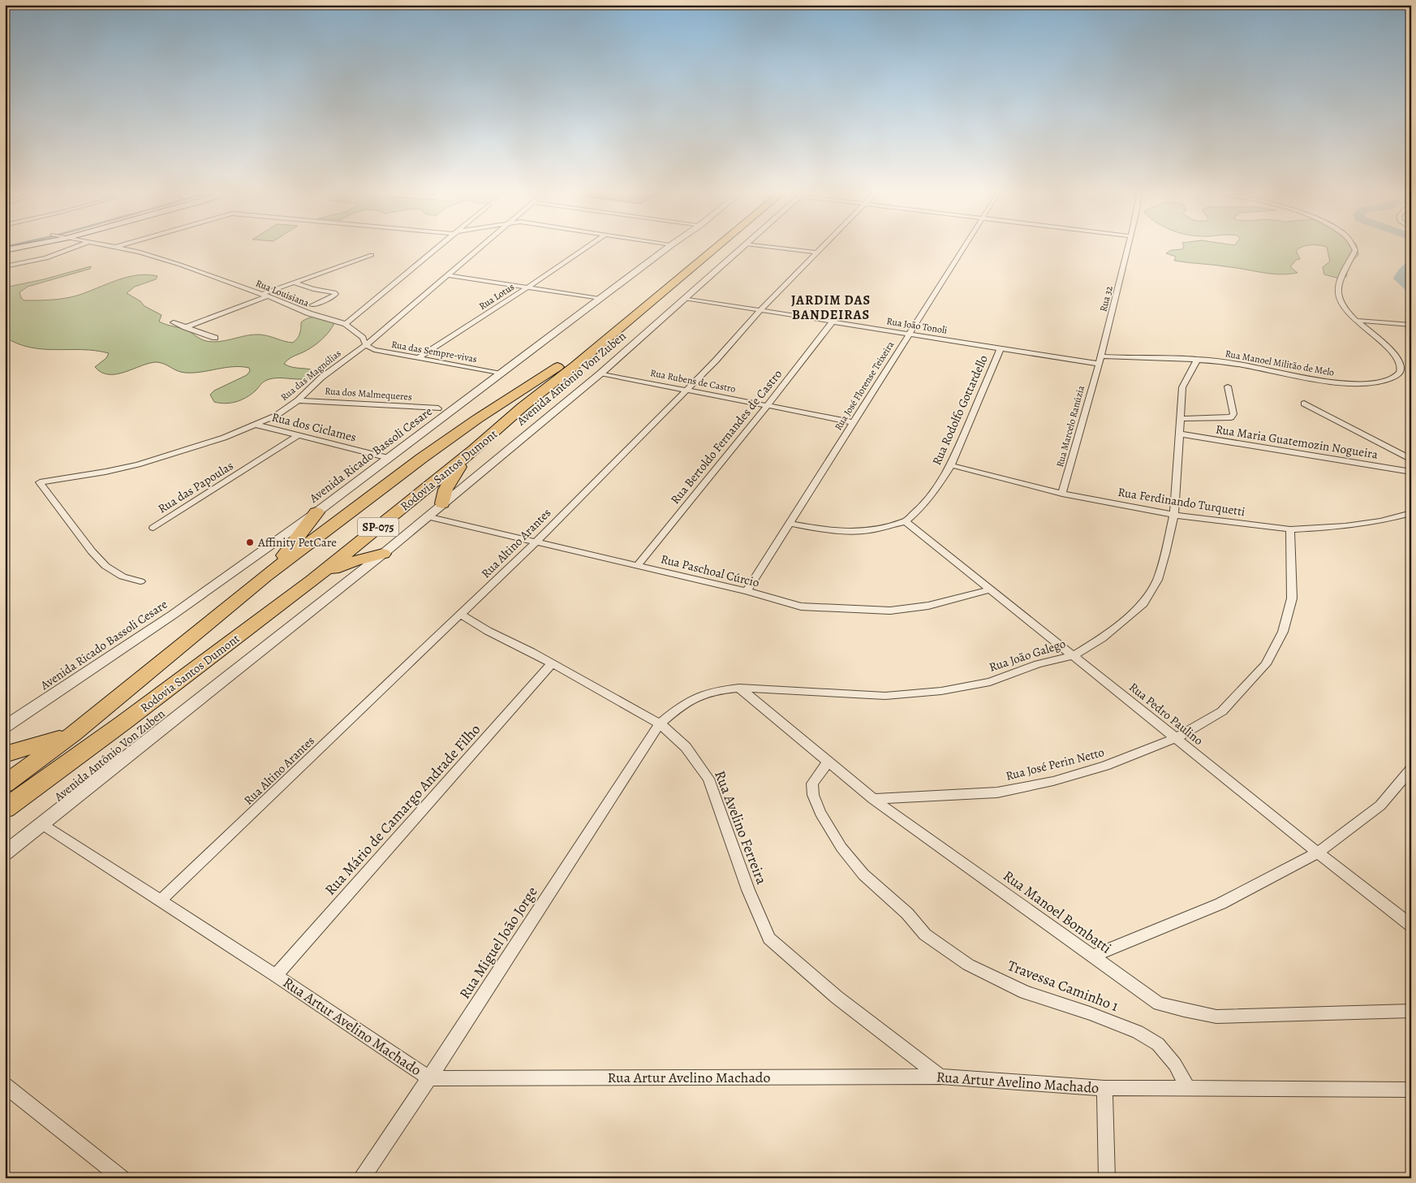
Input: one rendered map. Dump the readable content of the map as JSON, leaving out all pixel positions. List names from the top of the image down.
{
  "streets": {
    "highway": ["Rodovia Santos Dumont", "SP-075"],
    "street": [
      "Rua Louisiana",
      "Rua Lotus",
      "Rua 32",
      "Rua João Tonoli",
      "Rua das Sempre-vivas",
      "Rua Manoel Militão de Melo",
      "Rua das Magnólias",
      "Avenida Antônio Von Zuben",
      "Rua Rubens de Castro",
      "Rua José Florense Teixeira",
      "Rua dos Malmequeres",
      "Rua Rodolfo Gottardello",
      "Rua Marcelo Ranúzia",
      "Rua dos Ciclames",
      "Rua Bertoldo Fernandes de Castro",
      "Rua Maria Guatemozin Nogueira",
      "Avenida Ricado Bassoli Cesare",
      "Rua das Papoulas",
      "Rua Ferdinando Turquetti",
      "Rua Altino Arantes",
      "Rua Paschoal Cúrcio",
      "Rua João Galego",
      "Rua Pedro Paulino",
      "Rua José Perin Netto",
      "Rua Mário de Camargo Andrade Filho",
      "Rua Avelino Ferreira",
      "Rua Manoel Bombatti",
      "Rua Miguel João Jorge",
      "Travessa Caminho 1",
      "Rua Artur Avelino Machado"
    ]
  },
  "crossings": [
    ["Rua Louisiana", "Rua das Sempre-vivas"],
    ["Rua Louisiana", "Rua das Magnólias"],
    ["Rua Lotus", "Rua das Sempre-vivas"],
    ["Rua 32", "Rua João Tonoli"],
    ["Rua 32", "Rua Manoel Militão de Melo"],
    ["Rua 32", "Rua Marcelo Ranúzia"],
    ["Rua João Tonoli", "Rua Manoel Militão de Melo"],
    ["Rua João Tonoli", "Avenida Antônio Von Zuben"],
    ["Rua João Tonoli", "Rua José Florense Teixeira"],
    ["Rua João Tonoli", "Rua Rodolfo Gottardello"],
    ["Rua João Tonoli", "Rua Marcelo Ranúzia"],
    ["Rua João Tonoli", "Rua Bertoldo Fernandes de Castro"],
    ["Rua João Tonoli", "Rua Altino Arantes"],
    ["Rua das Sempre-vivas", "Rua das Magnólias"],
    ["Rua das Sempre-vivas", "Avenida Ricado Bassoli Cesare"],
    ["Rua Manoel Militão de Melo", "Rua Marcelo Ranúzia"],
    ["Rua Manoel Militão de Melo", "Rua João Galego"],
    ["Rua das Magnólias", "Rua dos Malmequeres"],
    ["Rua das Magnólias", "Rua dos Ciclames"],
    ["Avenida Antônio Von Zuben", "Rua Rubens de Castro"],
    ["Avenida Antônio Von Zuben", "Rua Paschoal Cúrcio"],
    ["Avenida Antônio Von Zuben", "Rua Artur Avelino Machado"],
    ["Rua Rubens de Castro", "Rua José Florense Teixeira"],
    ["Rua Rubens de Castro", "Rua Bertoldo Fernandes de Castro"],
    ["Rua Rubens de Castro", "Rua Altino Arantes"],
    ["Rua José Florense Teixeira", "Rua Rodolfo Gottardello"],
    ["Rua José Florense Teixeira", "Rua Paschoal Cúrcio"],
    ["Rua Rodolfo Gottardello", "Rua Ferdinando Turquetti"],
    ["Rua Rodolfo Gottardello", "Rua Pedro Paulino"],
    ["Rua Marcelo Ranúzia", "Rua Ferdinando Turquetti"],
    ["Rua dos Ciclames", "Avenida Ricado Bassoli Cesare"],
    ["Rua dos Ciclames", "Rua das Papoulas"],
    ["Rua Bertoldo Fernandes de Castro", "Rua Paschoal Cúrcio"],
    ["Rua Maria Guatemozin Nogueira", "Rua João Galego"],
    ["Rua Ferdinando Turquetti", "Rua João Galego"],
    ["Rua Ferdinando Turquetti", "Rua José Perin Netto"],
    ["Rua Altino Arantes", "Rua Paschoal Cúrcio"],
    ["Rua Altino Arantes", "Rua Avelino Ferreira"],
    ["Rua Altino Arantes", "Rua Artur Avelino Machado"],
    ["Rua Paschoal Cúrcio", "Rua Pedro Paulino"],
    ["Rua João Galego", "Rua Pedro Paulino"],
    ["Rua João Galego", "Rua Avelino Ferreira"],
    ["Rua João Galego", "Rua Manoel Bombatti"],
    ["Rua João Galego", "Rua Miguel João Jorge"],
    ["Rua Pedro Paulino", "Rua José Perin Netto"],
    ["Rua José Perin Netto", "Rua Manoel Bombatti"],
    ["Rua Mário de Camargo Andrade Filho", "Rua Avelino Ferreira"],
    ["Rua Mário de Camargo Andrade Filho", "Rua Artur Avelino Machado"],
    ["Rua Avelino Ferreira", "Rua Miguel João Jorge"],
    ["Rua Avelino Ferreira", "Rua Artur Avelino Machado"],
    ["Rua Manoel Bombatti", "Travessa Caminho 1"],
    ["Rua Miguel João Jorge", "Rua Artur Avelino Machado"],
    ["Travessa Caminho 1", "Rua Artur Avelino Machado"]
  ],
  "districts": ["JARDIM DAS BANDEIRAS"],
  "places": ["Affinity PetCare"]
}
